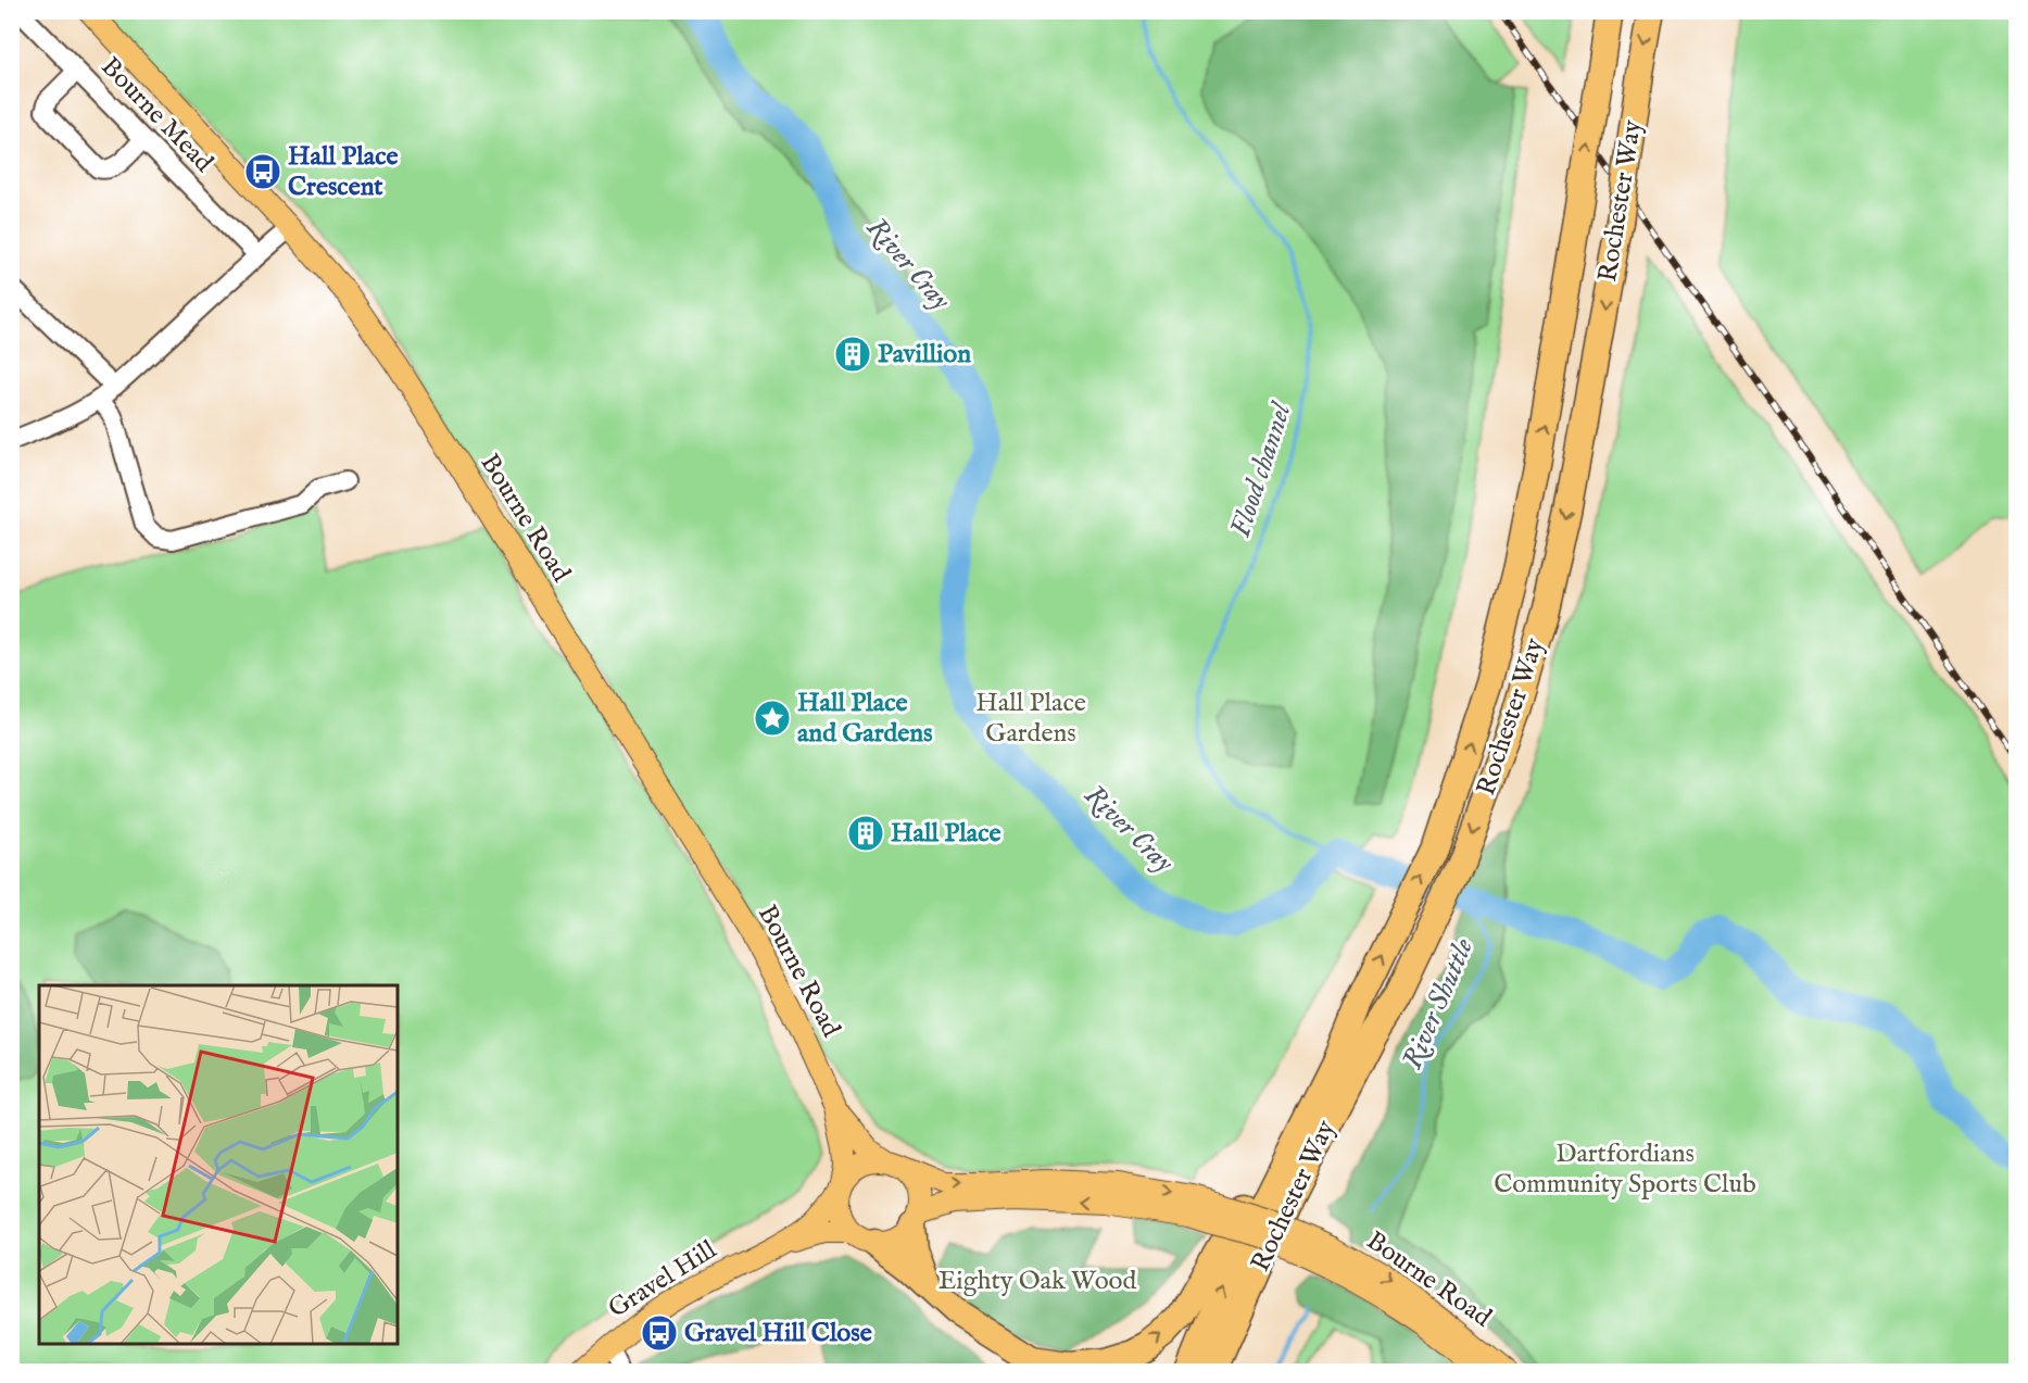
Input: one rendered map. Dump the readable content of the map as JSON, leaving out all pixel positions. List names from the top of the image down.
{
  "streets": {
    "highway": ["Rochester Way"],
    "main road": ["Bourne Road", "Gravel Hill"],
    "street": ["Bourne Mead"]
  },
  "crossings": [
    ["Bourne Road", "Gravel Hill"]
  ],
  "water": ["River Cray", "Flood channel", "River Shuttle"],
  "parks": ["Hall Place Gardens", "Dartfordians Community Sports Club", "Eighty Oak Wood"],
  "places": {
    "bus stop": ["Hall Place Crescent", "Gravel Hill Close"],
    "building": ["Pavillion", "Hall Place"],
    "place": ["Hall Place and Gardens"]
  }
}
